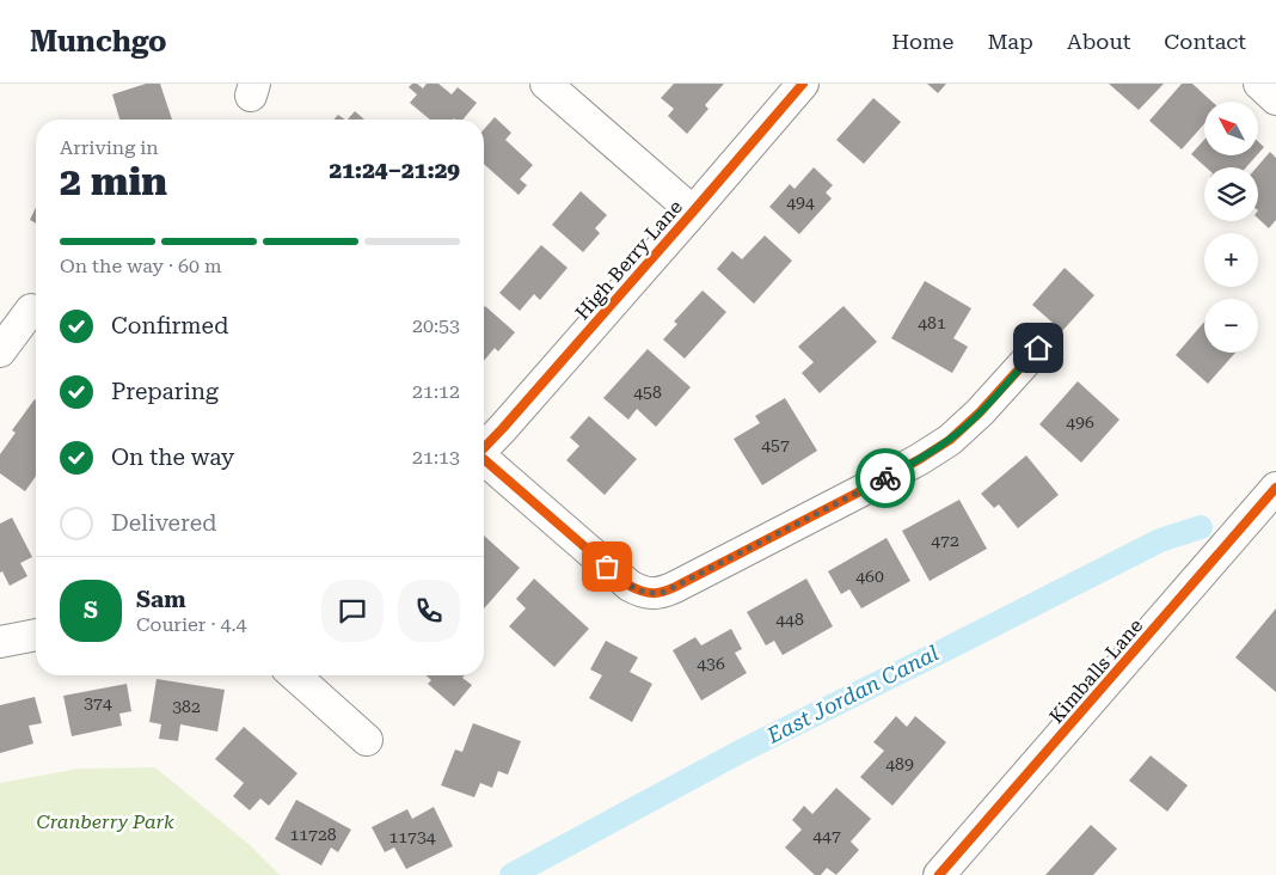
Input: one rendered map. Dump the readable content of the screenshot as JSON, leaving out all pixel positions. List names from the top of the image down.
{
  "streets": {
    "street": ["High Berry Lane", "Kimballs Lane"]
  },
  "water": ["East Jordan Canal"],
  "parks": ["Cranberry Park"],
  "house_numbers": [
    "494",
    "481",
    "458",
    "496",
    "457",
    "472",
    "460",
    "448",
    "436",
    "374",
    "382",
    "489",
    "11728",
    "447",
    "11734"
  ],
  "north": "top left",
  "page": {
    "header": "Munchgo",
    "nav": [
      "Home",
      "Map",
      "About",
      "Contact"
    ],
    "map_buttons": ["+", "−"],
    "heading": ["2 min", "Arriving in", "21:24–21:29"],
    "panel": ["Sam", "Courier · 4.4"],
    "bar": "On the way · 60 m",
    "list": [
      ["Confirmed", "20:53"],
      ["Preparing", "21:12"],
      ["On the way", "21:13"],
      "Delivered"
    ],
    "round": "S"
  }
}
